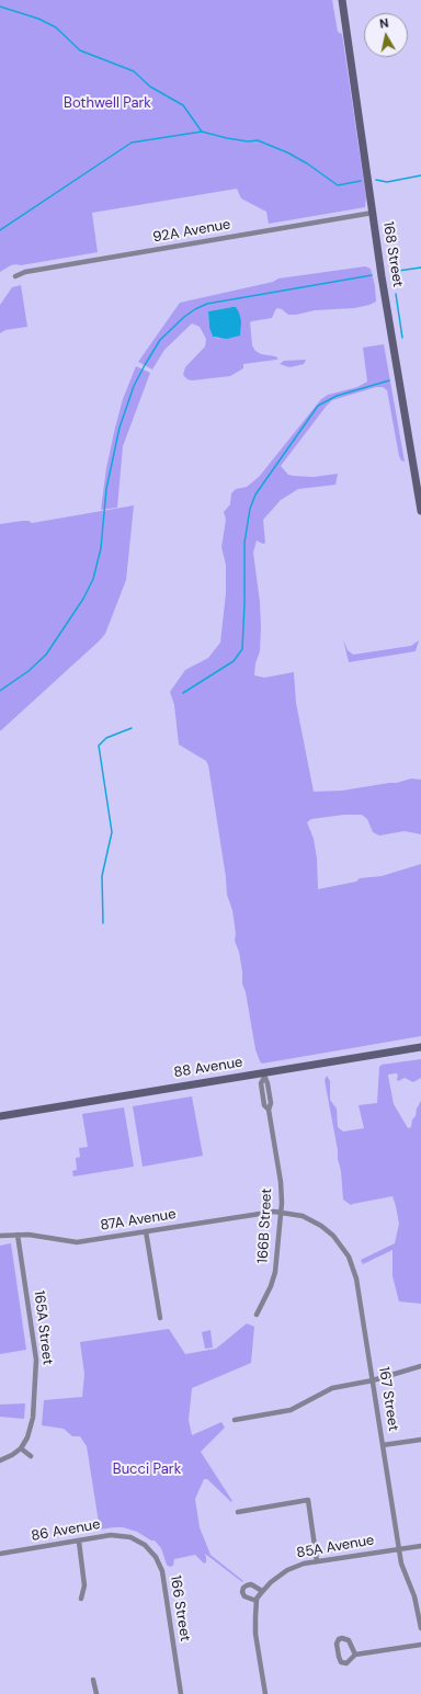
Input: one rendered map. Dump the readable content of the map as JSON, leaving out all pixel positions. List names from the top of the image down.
{
  "streets": {
    "main road": ["168 Street", "88 Avenue"],
    "street": [
      "92A Avenue",
      "87A Avenue",
      "166B Street",
      "165A Street",
      "167 Street",
      "86 Avenue",
      "85A Avenue",
      "166 Street"
    ]
  },
  "crossings": [
    ["92A Avenue", "168 Street"],
    ["88 Avenue", "166B Street"],
    ["87A Avenue", "166B Street"],
    ["87A Avenue", "165A Street"],
    ["87A Avenue", "167 Street"],
    ["166B Street", "167 Street"],
    ["167 Street", "85A Avenue"],
    ["86 Avenue", "166 Street"]
  ],
  "parks": ["Bothwell Park", "Bucci Park"],
  "north": "top"
}
